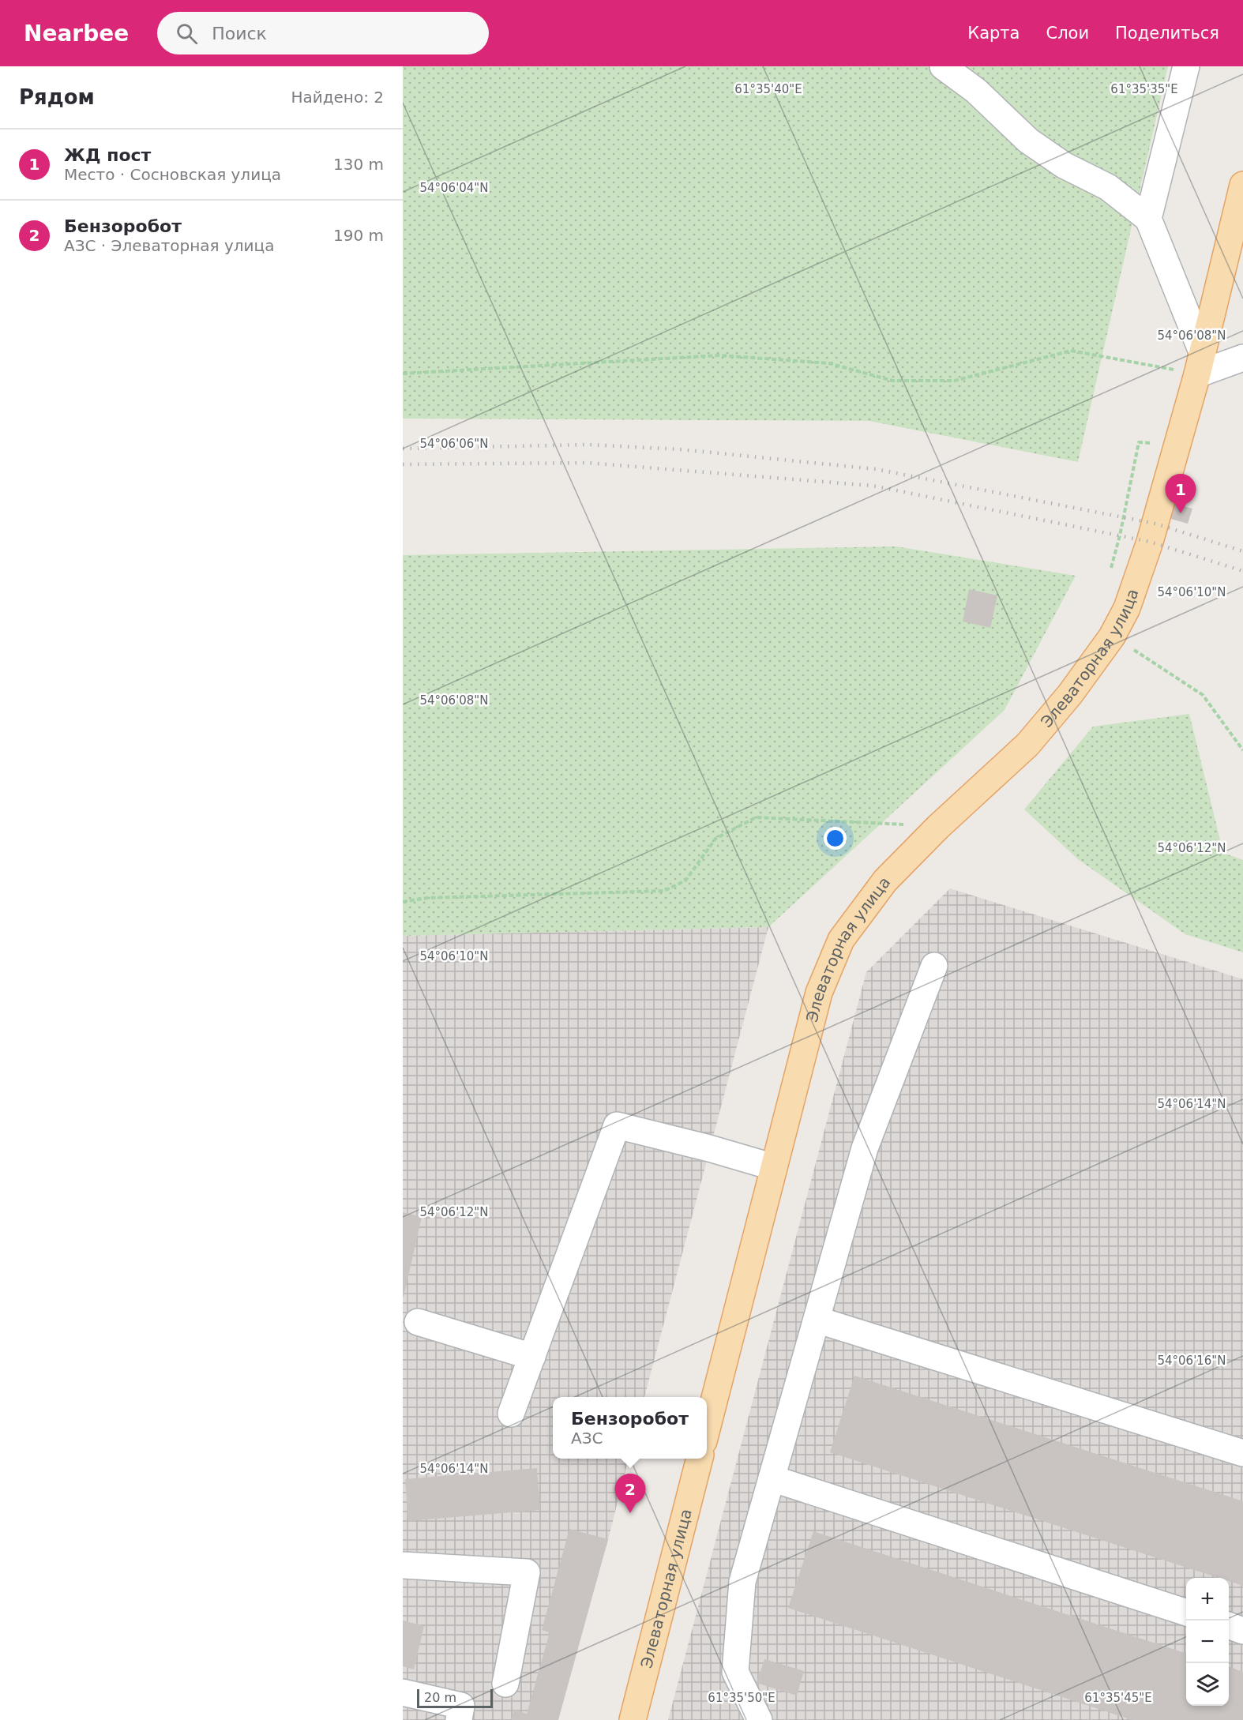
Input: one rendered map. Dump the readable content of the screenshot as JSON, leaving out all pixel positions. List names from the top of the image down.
{
  "streets": {
    "main road": ["Элеваторная улица"]
  },
  "scale_bar": "20 m",
  "page": {
    "header": "Nearbee",
    "search": "Поиск",
    "nav": ["Карта", "Слои", "Поделиться"],
    "heading": ["Рядом", "Найдено: 2"],
    "list": [
      {
        "mark": "1",
        "name": "ЖД пост",
        "note": "Место · Сосновская улица",
        "value": "130 m"
      },
      {
        "mark": "2",
        "name": "Бензоробот",
        "note": "АЗС · Элеваторная улица",
        "value": "190 m"
      }
    ],
    "pins": ["1", "2"],
    "popup": ["Бензоробот", "АЗС"],
    "map_buttons": ["+", "−"],
    "scale": "20 m"
  },
  "coordinates": [
    "61°35'40\"E",
    "61°35'35\"E",
    "54°06'04\"N",
    "54°06'08\"N",
    "54°06'06\"N",
    "54°06'10\"N",
    "54°06'12\"N",
    "54°06'14\"N",
    "54°06'16\"N",
    "61°35'50\"E",
    "61°35'45\"E"
  ]
}
